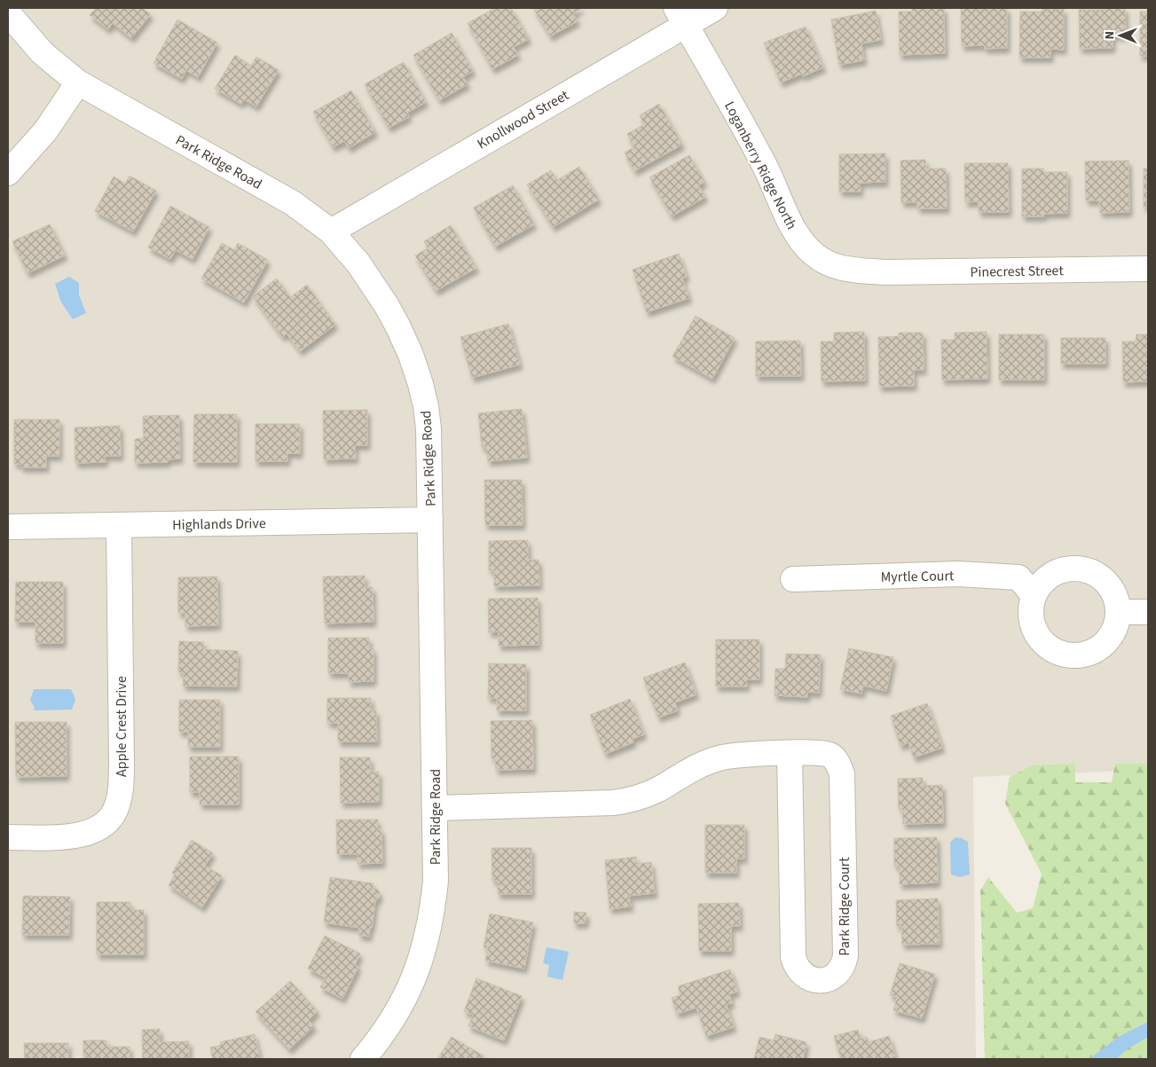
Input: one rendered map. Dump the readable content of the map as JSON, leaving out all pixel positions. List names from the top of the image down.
{
  "streets": {
    "street": [
      "Knollwood Street",
      "Park Ridge Road",
      "Loganberry Ridge North",
      "Pinecrest Street",
      "Highlands Drive",
      "Myrtle Court",
      "Apple Crest Drive",
      "Park Ridge Court"
    ]
  },
  "crossings": [
    ["Knollwood Street", "Park Ridge Road"],
    ["Knollwood Street", "Loganberry Ridge North"],
    ["Park Ridge Road", "Highlands Drive"],
    ["Park Ridge Road", "Park Ridge Court"],
    ["Loganberry Ridge North", "Pinecrest Street"],
    ["Highlands Drive", "Apple Crest Drive"]
  ],
  "north": "left"
}
